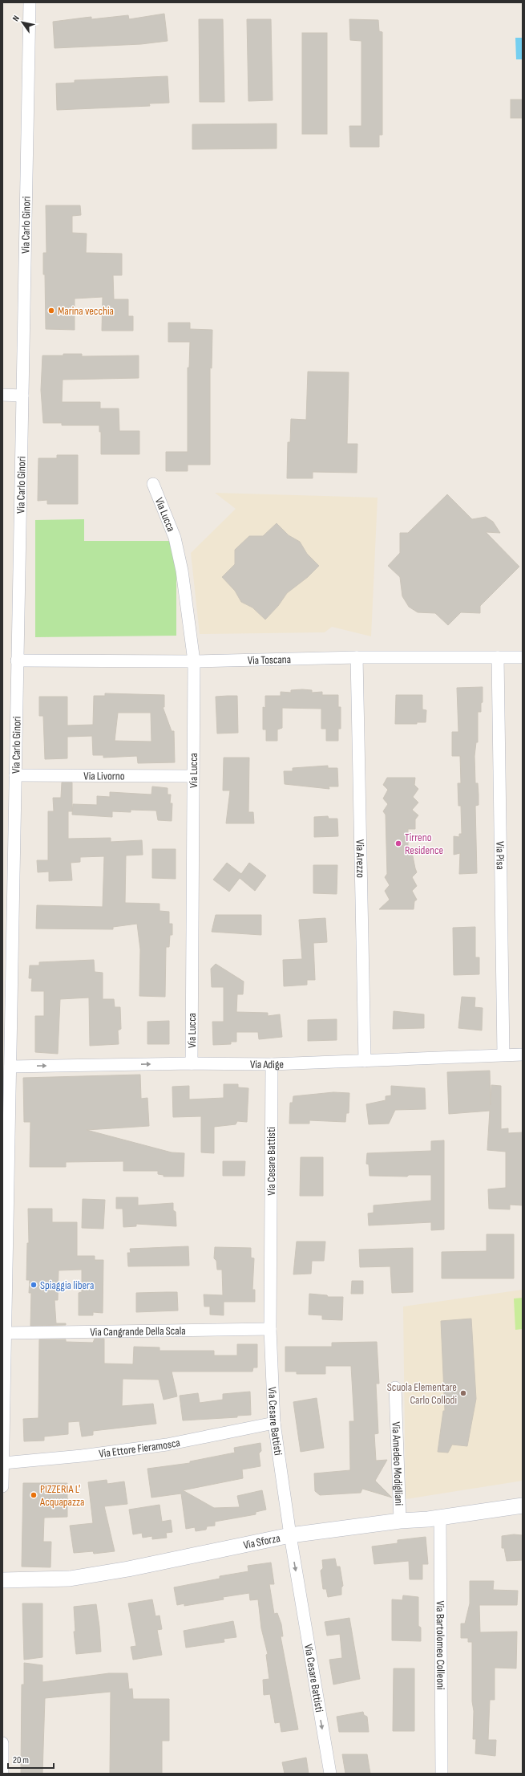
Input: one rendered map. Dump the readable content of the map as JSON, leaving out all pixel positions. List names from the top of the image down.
{
  "streets": {
    "street": [
      "Via Carlo Ginori",
      "Via Lucca",
      "Via Toscana",
      "Via Livorno",
      "Via Pisa",
      "Via Arezzo",
      "Via Adige",
      "Via Cesare Battisti",
      "Via Cangrande Della Scala",
      "Via Ettore Fieramosca",
      "Via Amedeo Modigliani",
      "Via Sforza",
      "Via Bartolomeo Colleoni"
    ]
  },
  "crossings": [
    ["Via Carlo Ginori", "Via Toscana"],
    ["Via Carlo Ginori", "Via Livorno"],
    ["Via Carlo Ginori", "Via Adige"],
    ["Via Carlo Ginori", "Via Cangrande Della Scala"],
    ["Via Carlo Ginori", "Via Ettore Fieramosca"],
    ["Via Lucca", "Via Toscana"],
    ["Via Lucca", "Via Livorno"],
    ["Via Lucca", "Via Adige"],
    ["Via Toscana", "Via Pisa"],
    ["Via Toscana", "Via Arezzo"],
    ["Via Pisa", "Via Adige"],
    ["Via Arezzo", "Via Adige"],
    ["Via Adige", "Via Cesare Battisti"],
    ["Via Cesare Battisti", "Via Cangrande Della Scala"],
    ["Via Cesare Battisti", "Via Ettore Fieramosca"],
    ["Via Cesare Battisti", "Via Sforza"],
    ["Via Amedeo Modigliani", "Via Sforza"],
    ["Via Sforza", "Via Bartolomeo Colleoni"]
  ],
  "one_way": ["Via Adige"],
  "places": [
    "Marina vecchia",
    "Tirreno Residence",
    "Spiaggia libera",
    "Scuola Elementare Carlo Collodi",
    "PIZZERIA L' Acquapazza"
  ],
  "scale_bar": "20 m",
  "north": "top left"
}
